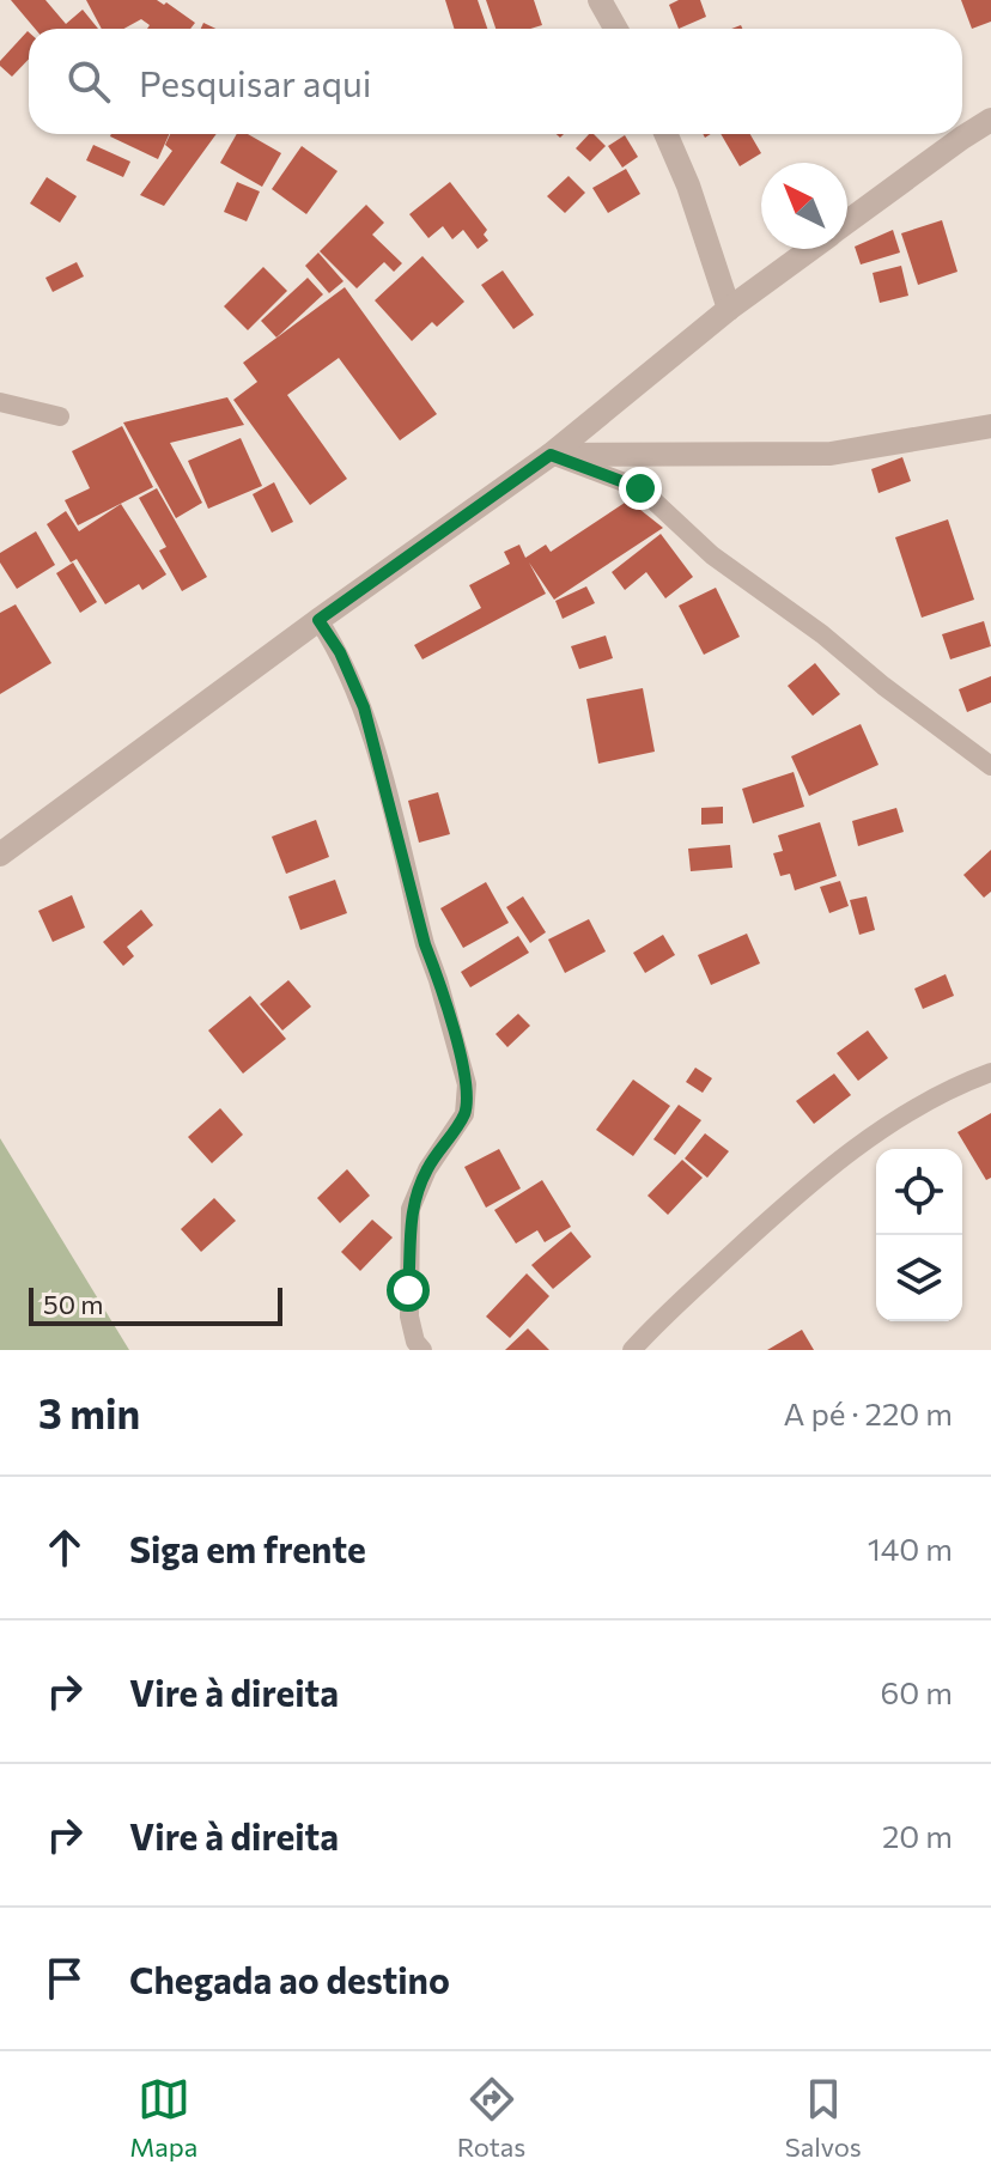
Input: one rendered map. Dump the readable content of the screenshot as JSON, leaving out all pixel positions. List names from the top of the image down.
{
  "scale_bar": "50 m",
  "north": "top left",
  "page": {
    "search": "Pesquisar aqui",
    "scale": "50 m",
    "heading": ["3 min", "A pé · 220 m"],
    "list": [
      ["Siga em frente", "140 m"],
      ["Vire à direita", "60 m"],
      ["Vire à direita", "20 m"],
      "Chegada ao destino"
    ],
    "nav": ["Mapa", "Rotas", "Salvos"]
  }
}
